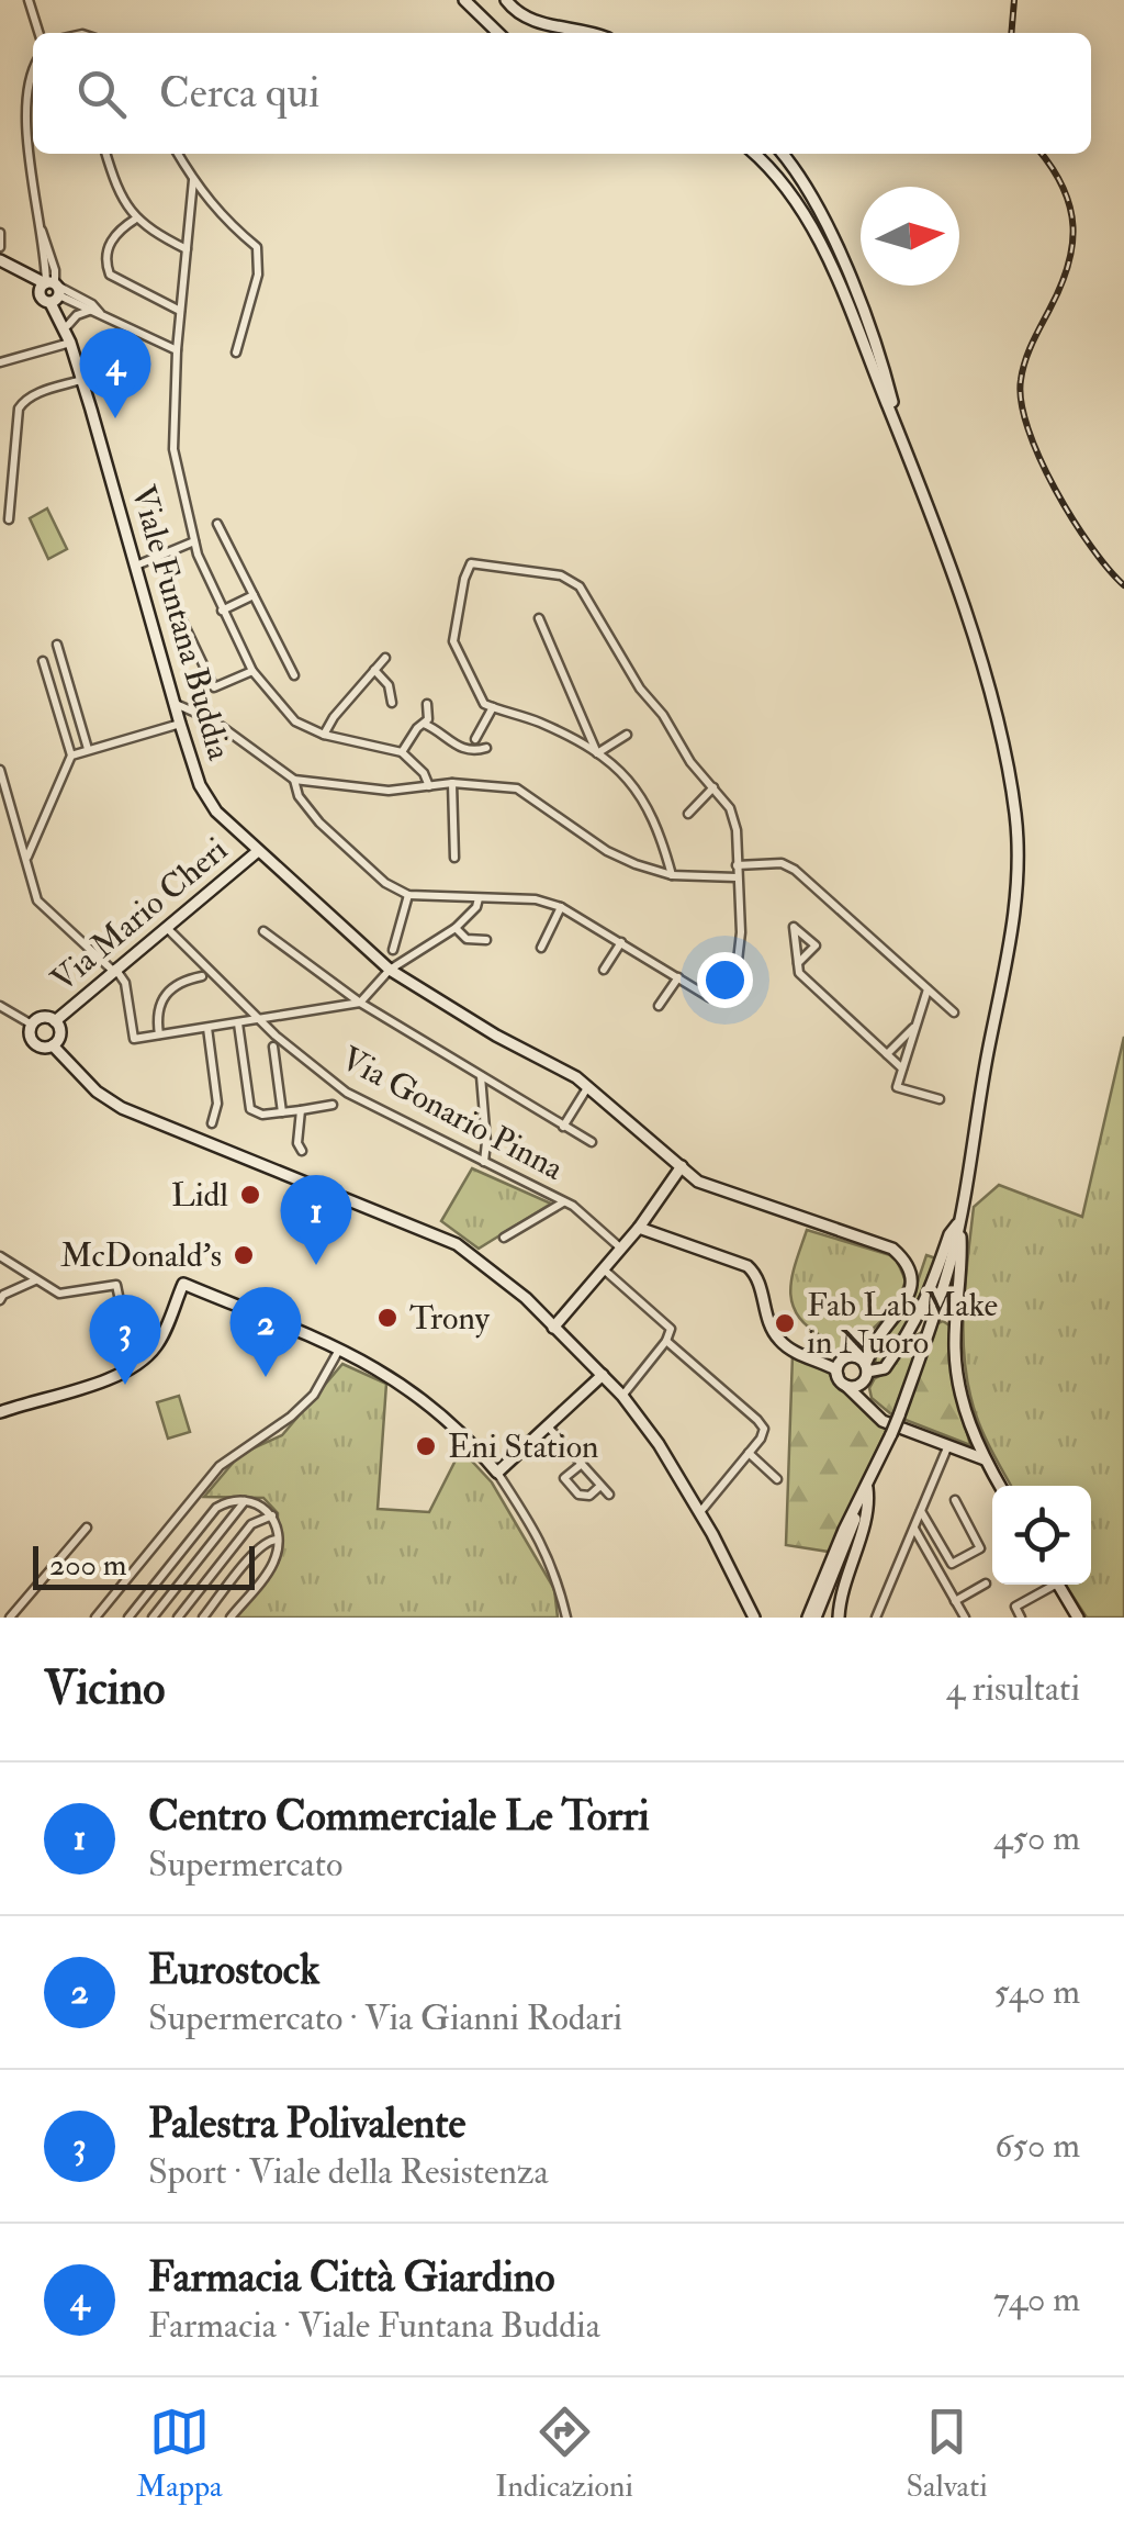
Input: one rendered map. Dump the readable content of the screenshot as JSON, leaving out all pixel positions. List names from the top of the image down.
{
  "streets": {
    "main road": ["Viale Funtana Buddia", "Via Mario Cheri"],
    "street": ["Via Gonario Pinna"]
  },
  "crossings": [
    ["Viale Funtana Buddia", "Via Mario Cheri"],
    ["Via Mario Cheri", "Via Gonario Pinna"]
  ],
  "places": [
    "Lidl",
    "McDonald's",
    "Trony",
    "Fab Lab Make in Nuoro",
    "Eni Station"
  ],
  "scale_bar": "200 m",
  "north": "right",
  "page": {
    "search": "Cerca qui",
    "pins": [
      "4",
      "1",
      "2",
      "3"
    ],
    "scale": "200 m",
    "heading": ["Vicino", "4 risultati"],
    "list": [
      {
        "mark": "1",
        "name": "Centro Commerciale Le Torri",
        "note": "Supermercato",
        "value": "450 m"
      },
      {
        "mark": "2",
        "name": "Eurostock",
        "note": "Supermercato · Via Gianni Rodari",
        "value": "540 m"
      },
      {
        "mark": "3",
        "name": "Palestra Polivalente",
        "note": "Sport · Viale della Resistenza",
        "value": "650 m"
      },
      {
        "mark": "4",
        "name": "Farmacia Città Giardino",
        "note": "Farmacia · Viale Funtana Buddia",
        "value": "740 m"
      }
    ],
    "nav": ["Mappa", "Indicazioni", "Salvati"]
  }
}
